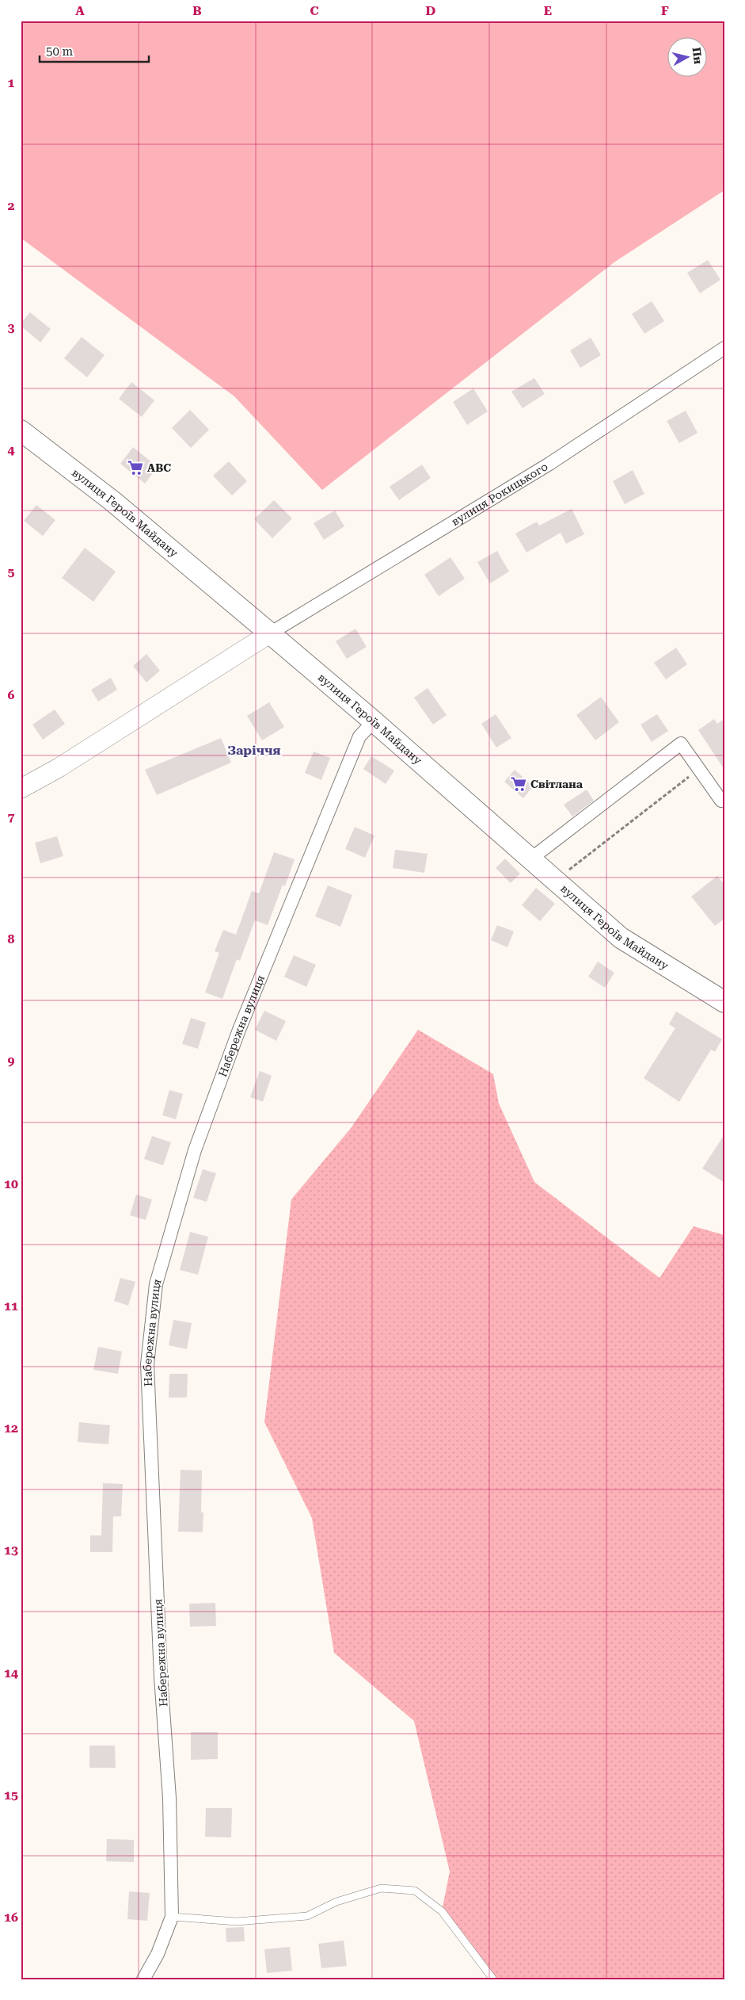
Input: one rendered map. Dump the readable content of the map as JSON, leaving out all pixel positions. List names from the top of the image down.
{
  "streets": {
    "main road": ["вулиця Героїв Майдану"],
    "street": ["вулиця Рокицького", "Набережна вулиця"]
  },
  "crossings": [
    ["вулиця Рокицького", "вулиця Героїв Майдану"],
    ["вулиця Героїв Майдану", "Набережна вулиця"]
  ],
  "districts": ["Заріччя"],
  "places": {
    "supermarket": ["ABC", "Світлана"]
  },
  "scale_bar": "50 m",
  "north": "right",
  "grid": {
    "columns": [
      "A",
      "B",
      "C",
      "D",
      "E",
      "F"
    ],
    "rows": [
      "1",
      "2",
      "3",
      "4",
      "5",
      "6",
      "7",
      "8",
      "9",
      "10",
      "11",
      "12",
      "13",
      "14",
      "15",
      "16"
    ]
  }
}
